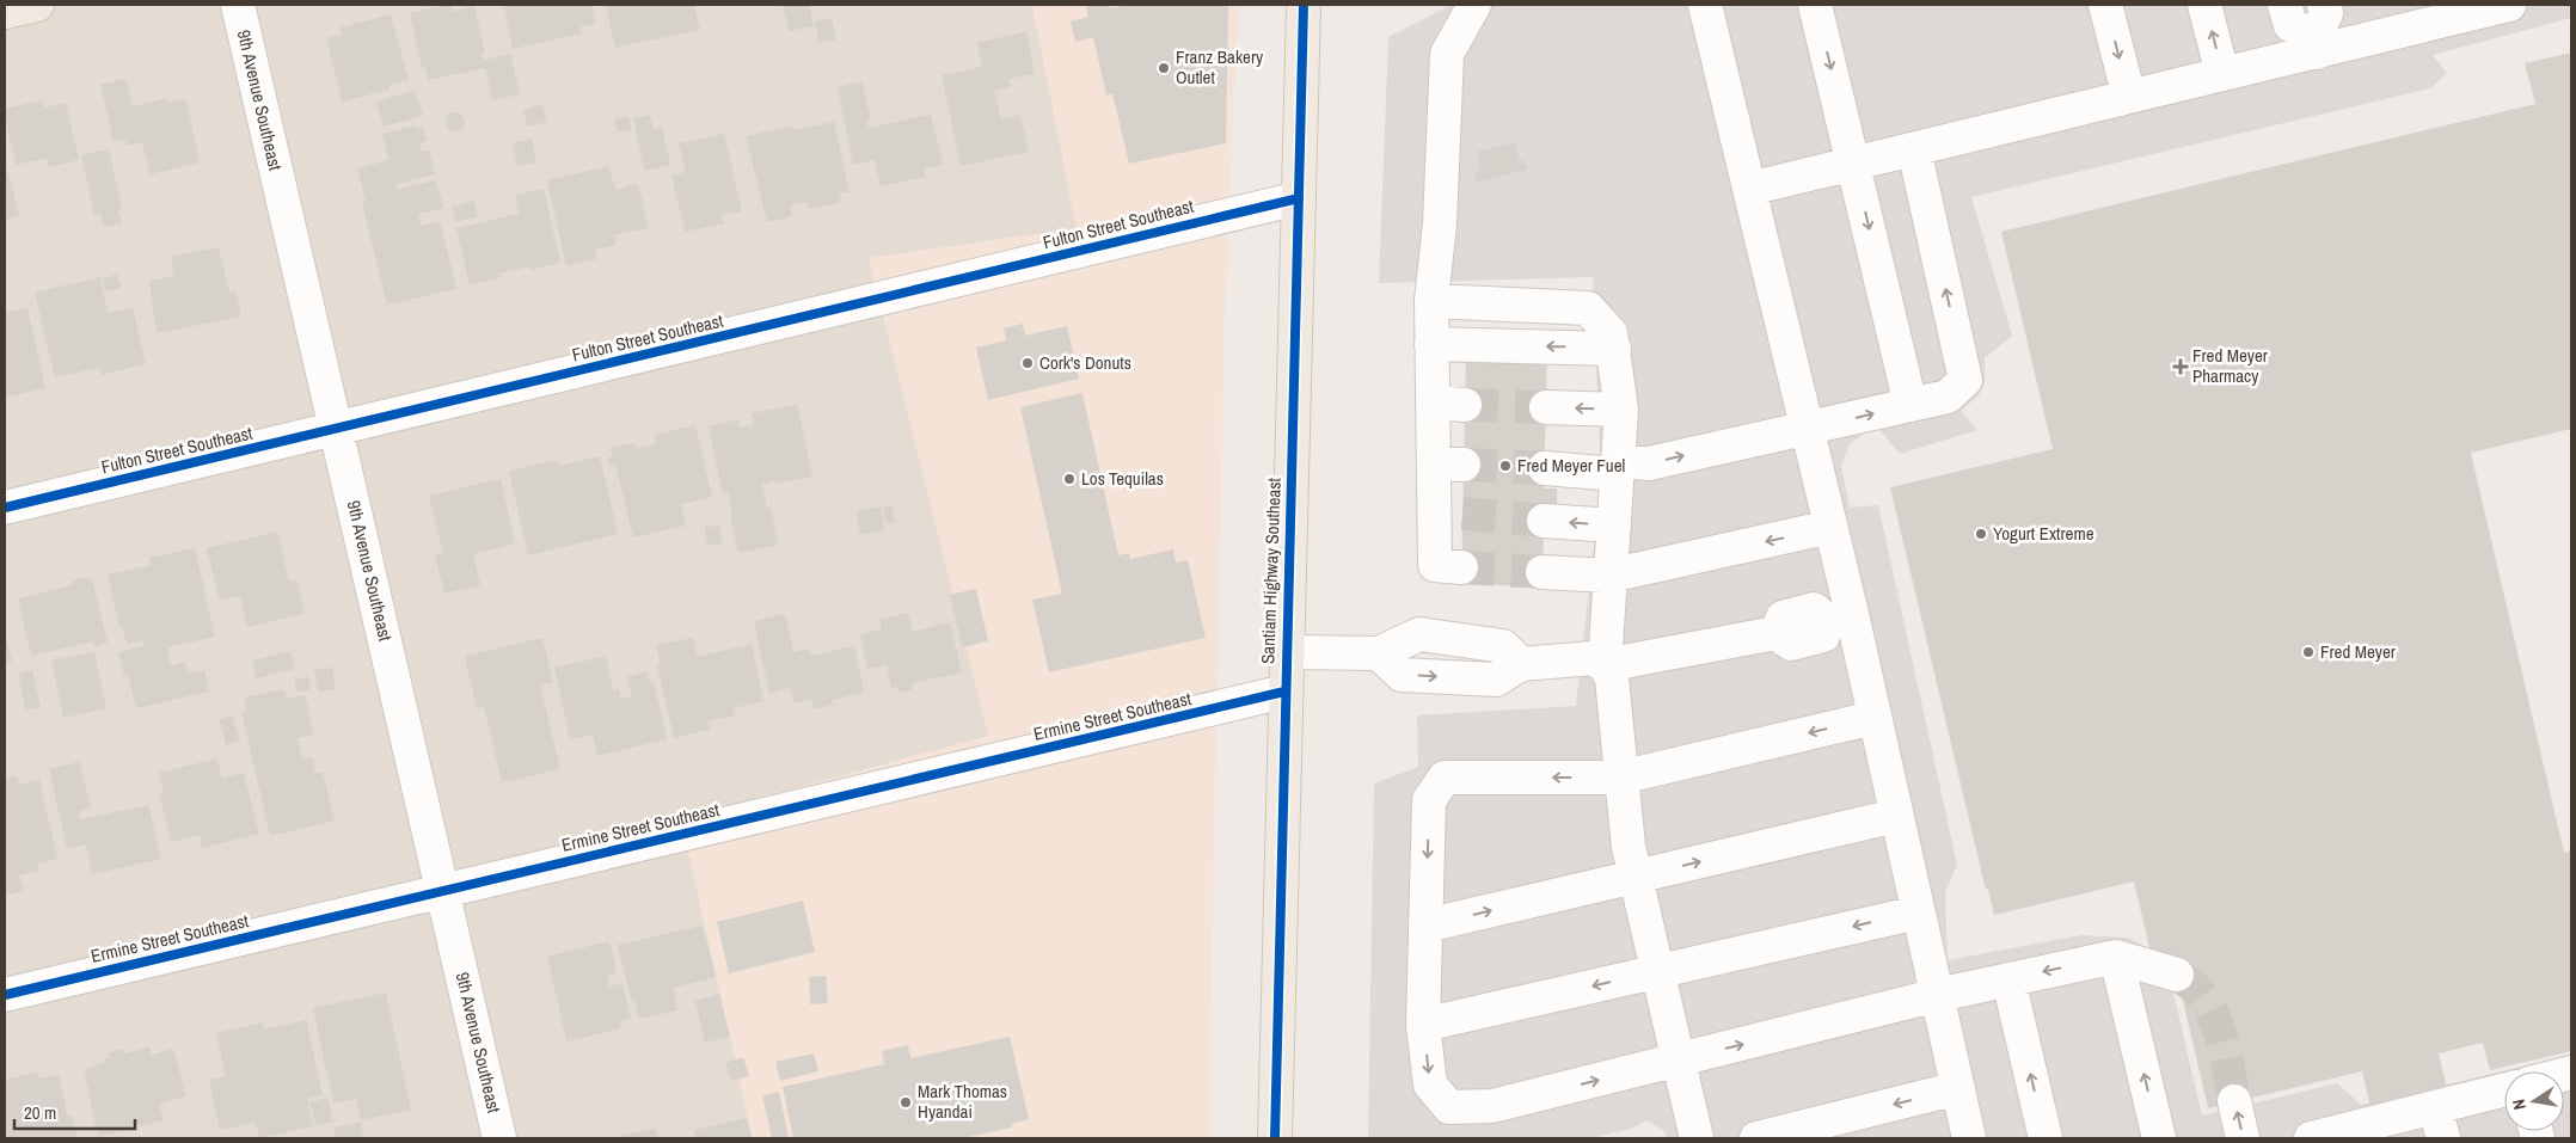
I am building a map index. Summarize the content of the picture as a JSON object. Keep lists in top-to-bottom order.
{
  "streets": {
    "main road": ["Santiam Highway Southeast"],
    "street": ["9th Avenue Southeast", "Fulton Street Southeast", "Ermine Street Southeast"]
  },
  "crossings": [
    ["9th Avenue Southeast", "Fulton Street Southeast"],
    ["9th Avenue Southeast", "Ermine Street Southeast"],
    ["Fulton Street Southeast", "Santiam Highway Southeast"],
    ["Santiam Highway Southeast", "Ermine Street Southeast"]
  ],
  "places": {
    "other": [
      "Franz Bakery Outlet",
      "Cork's Donuts",
      "Fred Meyer Fuel",
      "Los Tequilas",
      "Yogurt Extreme",
      "Fred Meyer",
      "Mark Thomas Hyandai"
    ],
    "health": ["Fred Meyer Pharmacy"]
  },
  "scale_bar": "20 m",
  "north": "left"
}
